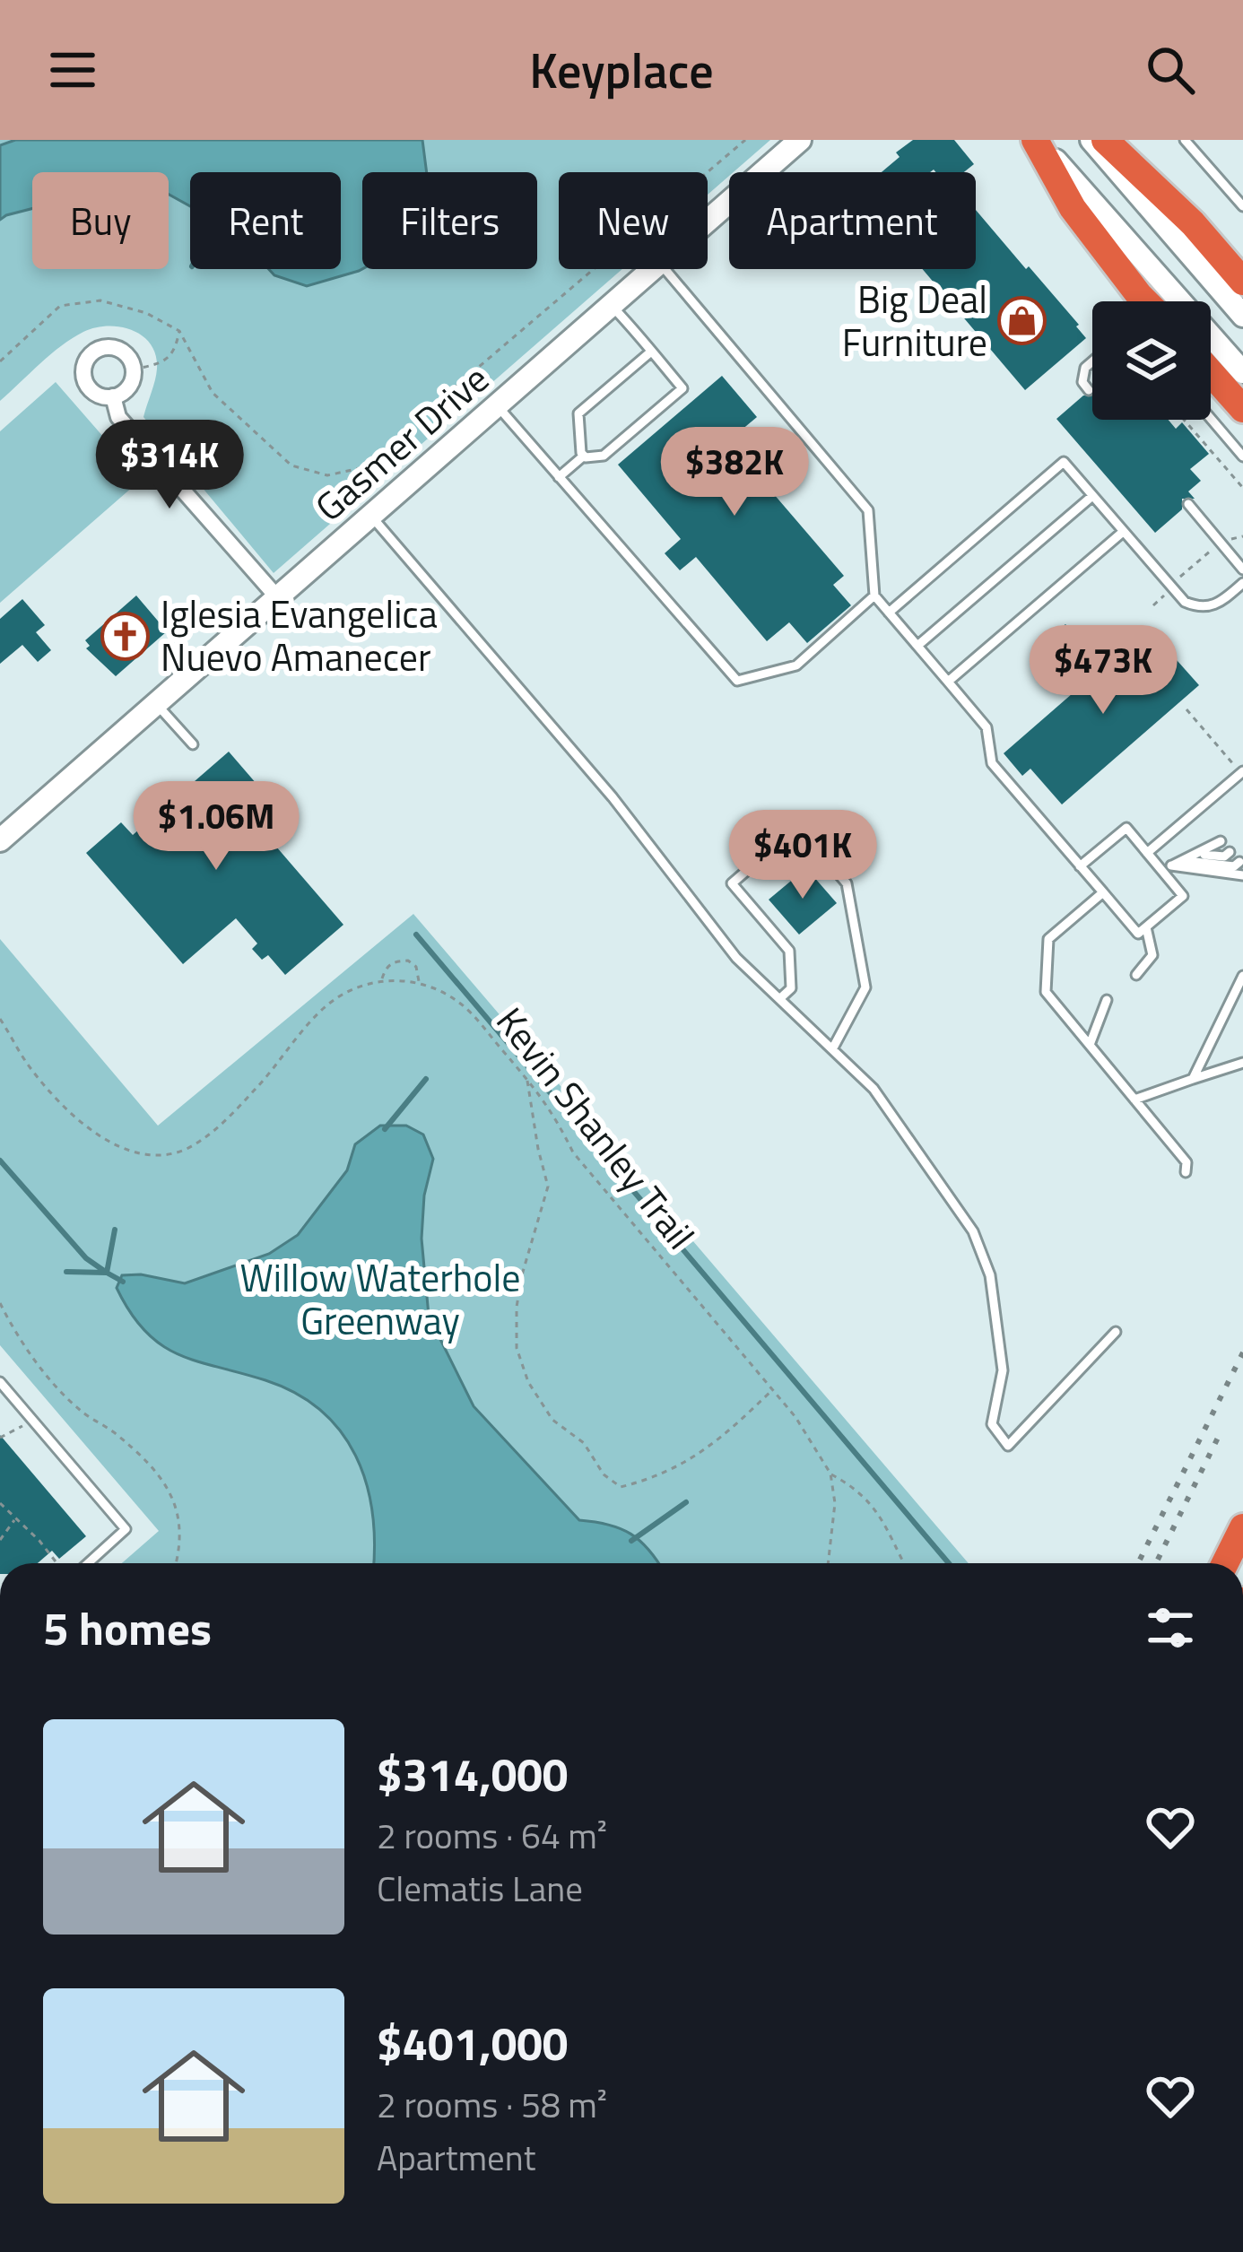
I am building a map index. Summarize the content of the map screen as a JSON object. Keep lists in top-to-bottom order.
{
  "streets": {
    "street": ["Gasmer Drive"],
    "path": ["Kevin Shanley Trail"]
  },
  "parks": ["Willow Waterhole Greenway"],
  "places": {
    "shop": ["Big Deal Furniture"],
    "church": ["Iglesia Evangelica Nuevo Amanecer"]
  },
  "page": {
    "header": "Keyplace",
    "chip": [
      "Buy",
      "Rent",
      "Filters",
      "New",
      "Apartment"
    ],
    "price": [
      "$314K",
      "$382K",
      "$473K",
      "$1.06M",
      "$401K"
    ],
    "heading": "5 homes",
    "list": [
      {
        "name": "$314,000",
        "note": "2 rooms · 64 m² · Clematis Lane"
      },
      {
        "name": "$401,000",
        "note": "2 rooms · 58 m² · Apartment"
      }
    ]
  }
}
